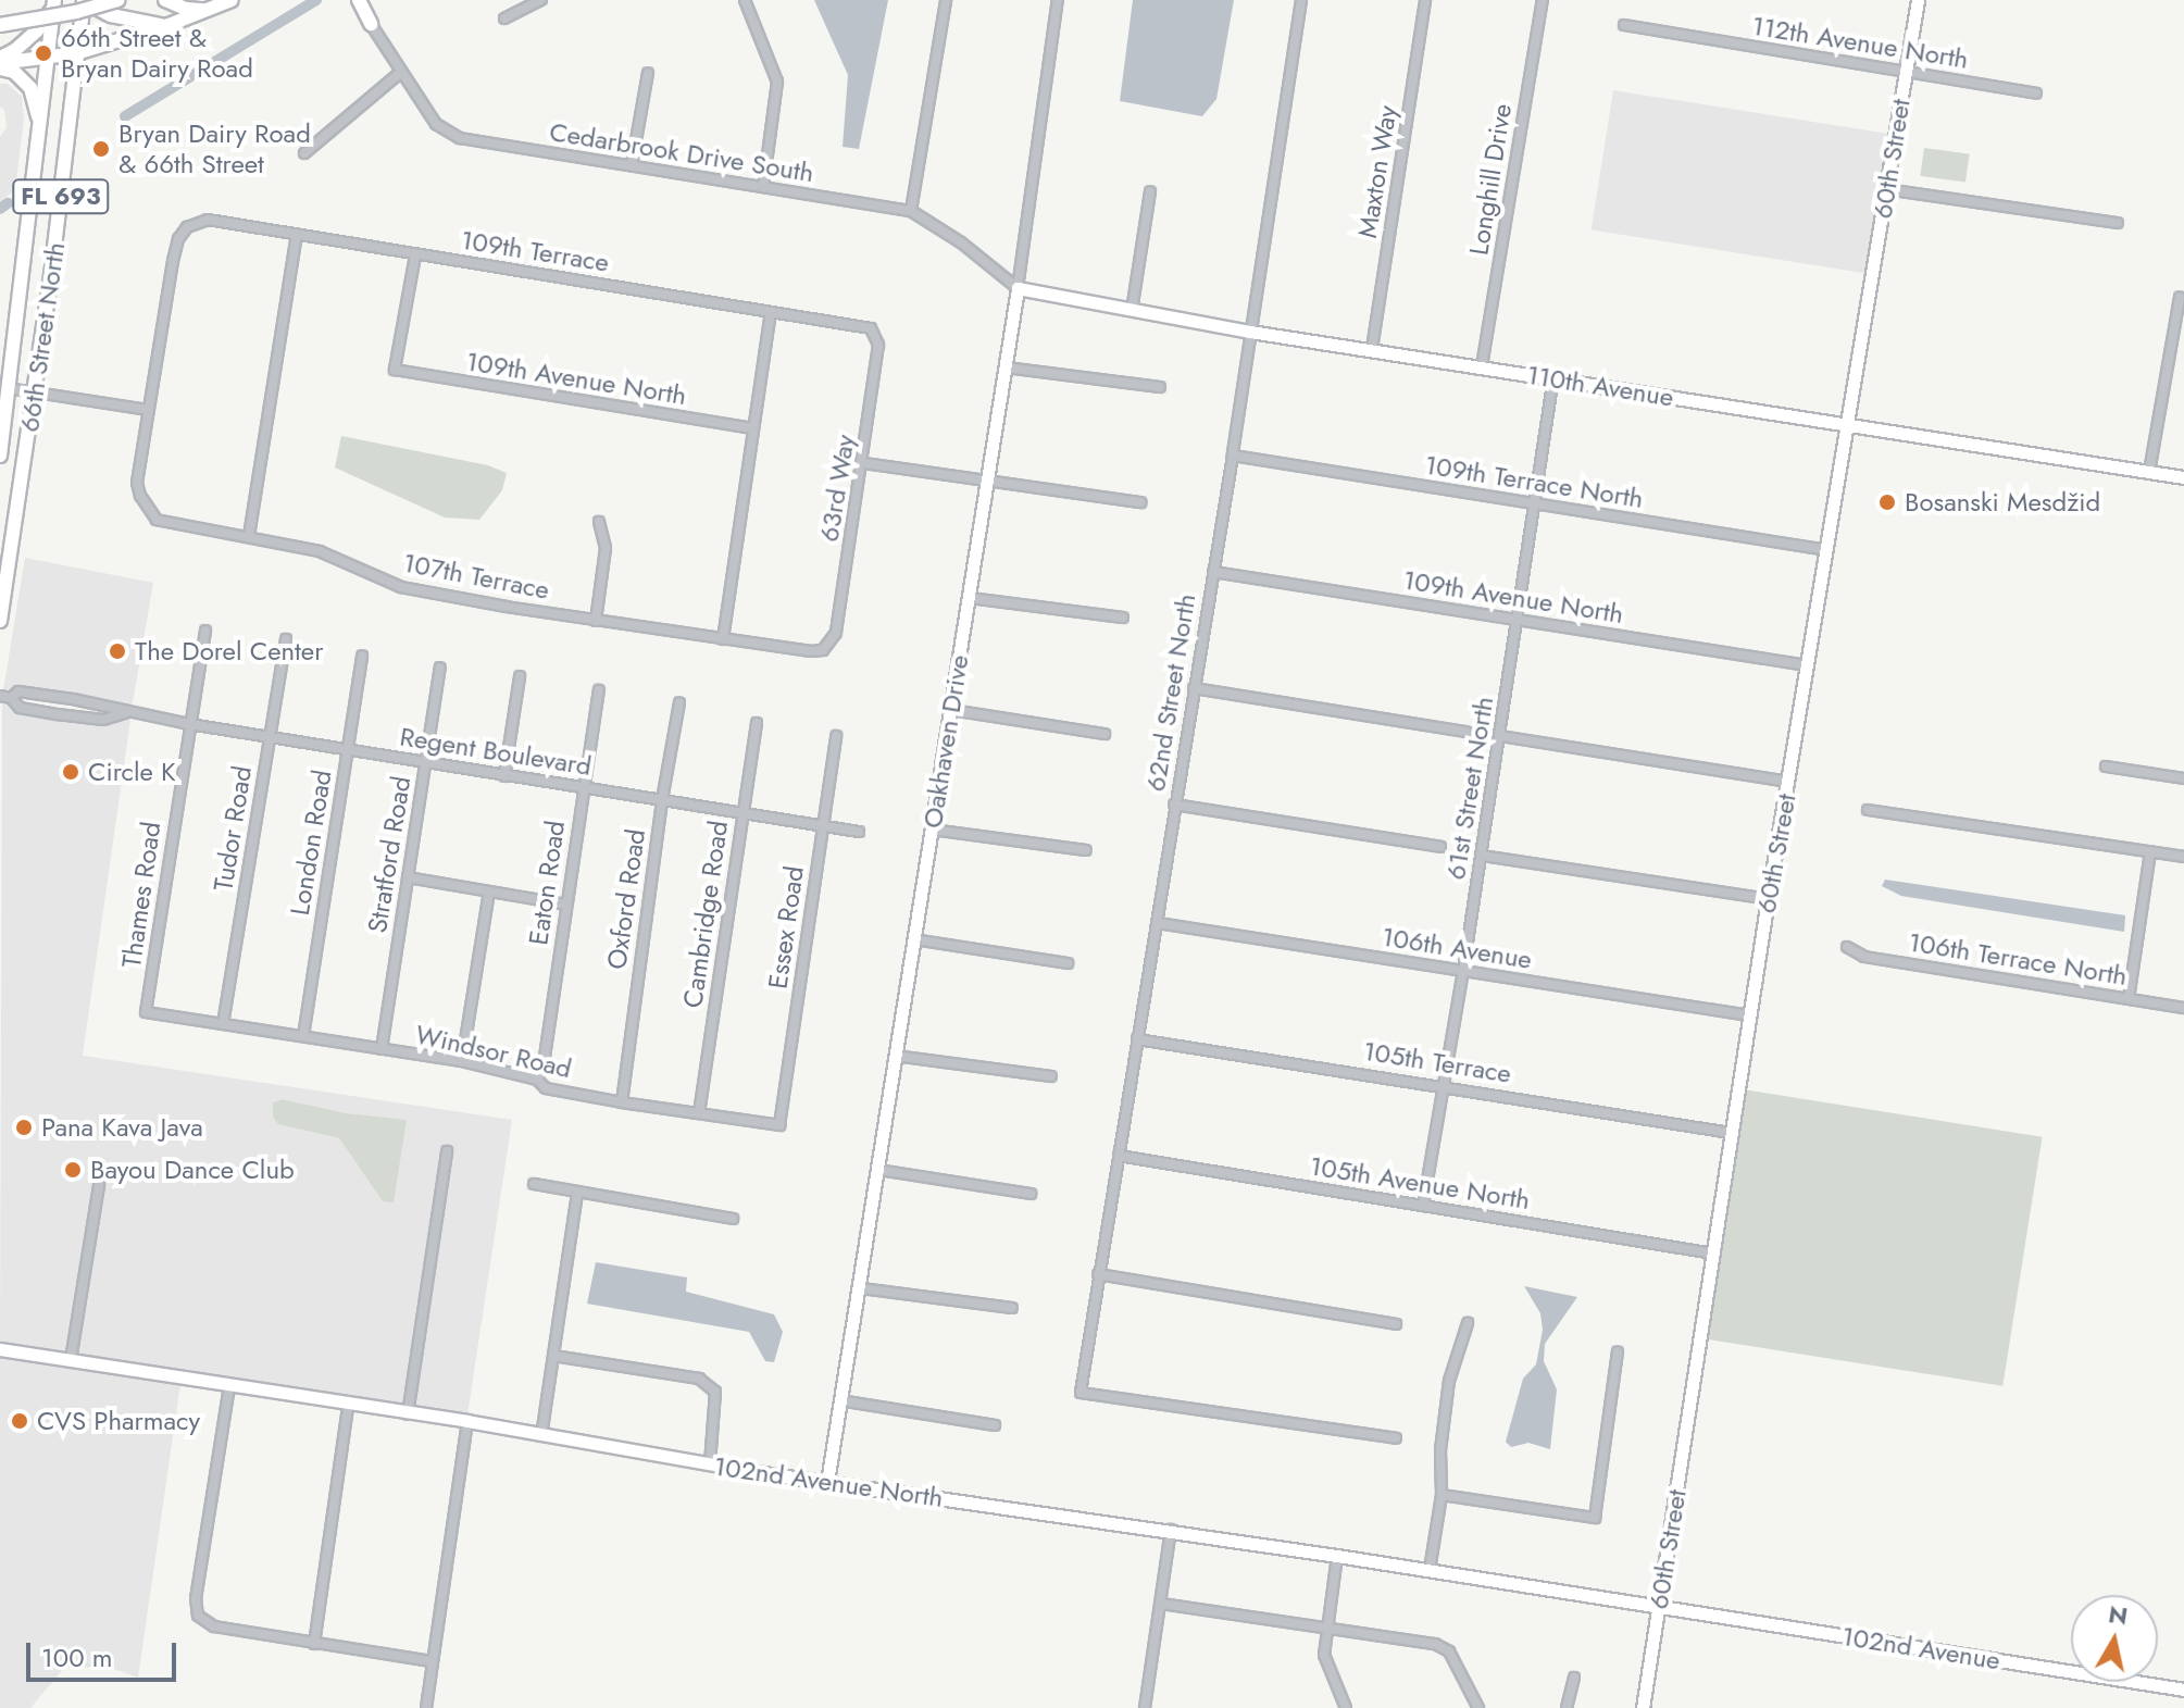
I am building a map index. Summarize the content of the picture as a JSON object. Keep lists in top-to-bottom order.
{
  "streets": {
    "main road": ["FL 693", "66th Street North"],
    "street": [
      "112th Avenue North",
      "Cedarbrook Drive South",
      "60th Street",
      "Maxton Way",
      "Longhill Drive",
      "109th Terrace",
      "109th Avenue North",
      "110th Avenue",
      "109th Terrace North",
      "63rd Way",
      "107th Terrace",
      "62nd Street North",
      "Oakhaven Drive",
      "Regent Boulevard",
      "61st Street North",
      "Tudor Road",
      "London Road",
      "Stratford Road",
      "Eaton Road",
      "Thames Road",
      "Oxford Road",
      "Cambridge Road",
      "Essex Road",
      "106th Avenue",
      "106th Terrace North",
      "Windsor Road",
      "105th Terrace",
      "105th Avenue North",
      "102nd Avenue North",
      "102nd Avenue"
    ]
  },
  "crossings": [
    ["112th Avenue North", "60th Street"],
    ["Cedarbrook Drive South", "110th Avenue"],
    ["Cedarbrook Drive South", "Oakhaven Drive"],
    ["60th Street", "109th Avenue North"],
    ["60th Street", "110th Avenue"],
    ["60th Street", "109th Terrace North"],
    ["60th Street", "106th Avenue"],
    ["60th Street", "105th Terrace"],
    ["60th Street", "105th Avenue North"],
    ["60th Street", "102nd Avenue North"],
    ["60th Street", "102nd Avenue"],
    ["Maxton Way", "110th Avenue"],
    ["Longhill Drive", "110th Avenue"],
    ["109th Terrace", "109th Avenue North"],
    ["109th Terrace", "63rd Way"],
    ["109th Terrace", "107th Terrace"],
    ["109th Avenue North", "62nd Street North"],
    ["109th Avenue North", "61st Street North"],
    ["110th Avenue", "62nd Street North"],
    ["110th Avenue", "Oakhaven Drive"],
    ["110th Avenue", "61st Street North"],
    ["109th Terrace North", "62nd Street North"],
    ["109th Terrace North", "61st Street North"],
    ["63rd Way", "107th Terrace"],
    ["62nd Street North", "106th Avenue"],
    ["62nd Street North", "105th Terrace"],
    ["62nd Street North", "105th Avenue North"],
    ["Oakhaven Drive", "102nd Avenue North"],
    ["Regent Boulevard", "Tudor Road"],
    ["Regent Boulevard", "London Road"],
    ["Regent Boulevard", "Stratford Road"],
    ["Regent Boulevard", "Eaton Road"],
    ["Regent Boulevard", "Thames Road"],
    ["Regent Boulevard", "Oxford Road"],
    ["Regent Boulevard", "Cambridge Road"],
    ["Regent Boulevard", "Essex Road"],
    ["61st Street North", "106th Avenue"],
    ["61st Street North", "105th Terrace"],
    ["61st Street North", "105th Avenue North"],
    ["Tudor Road", "Windsor Road"],
    ["London Road", "Windsor Road"],
    ["Stratford Road", "Windsor Road"],
    ["Eaton Road", "Windsor Road"],
    ["Thames Road", "Windsor Road"],
    ["Oxford Road", "Windsor Road"],
    ["Cambridge Road", "Windsor Road"],
    ["Essex Road", "Windsor Road"],
    ["102nd Avenue North", "102nd Avenue"]
  ],
  "places": [
    "66th Street & Bryan Dairy Road",
    "Bryan Dairy Road & 66th Street",
    "Bosanski Mesdžid",
    "The Dorel Center",
    "Circle K",
    "Pana Kava Java",
    "Bayou Dance Club",
    "CVS Pharmacy"
  ],
  "scale_bar": "100 m",
  "north": "top"
}
